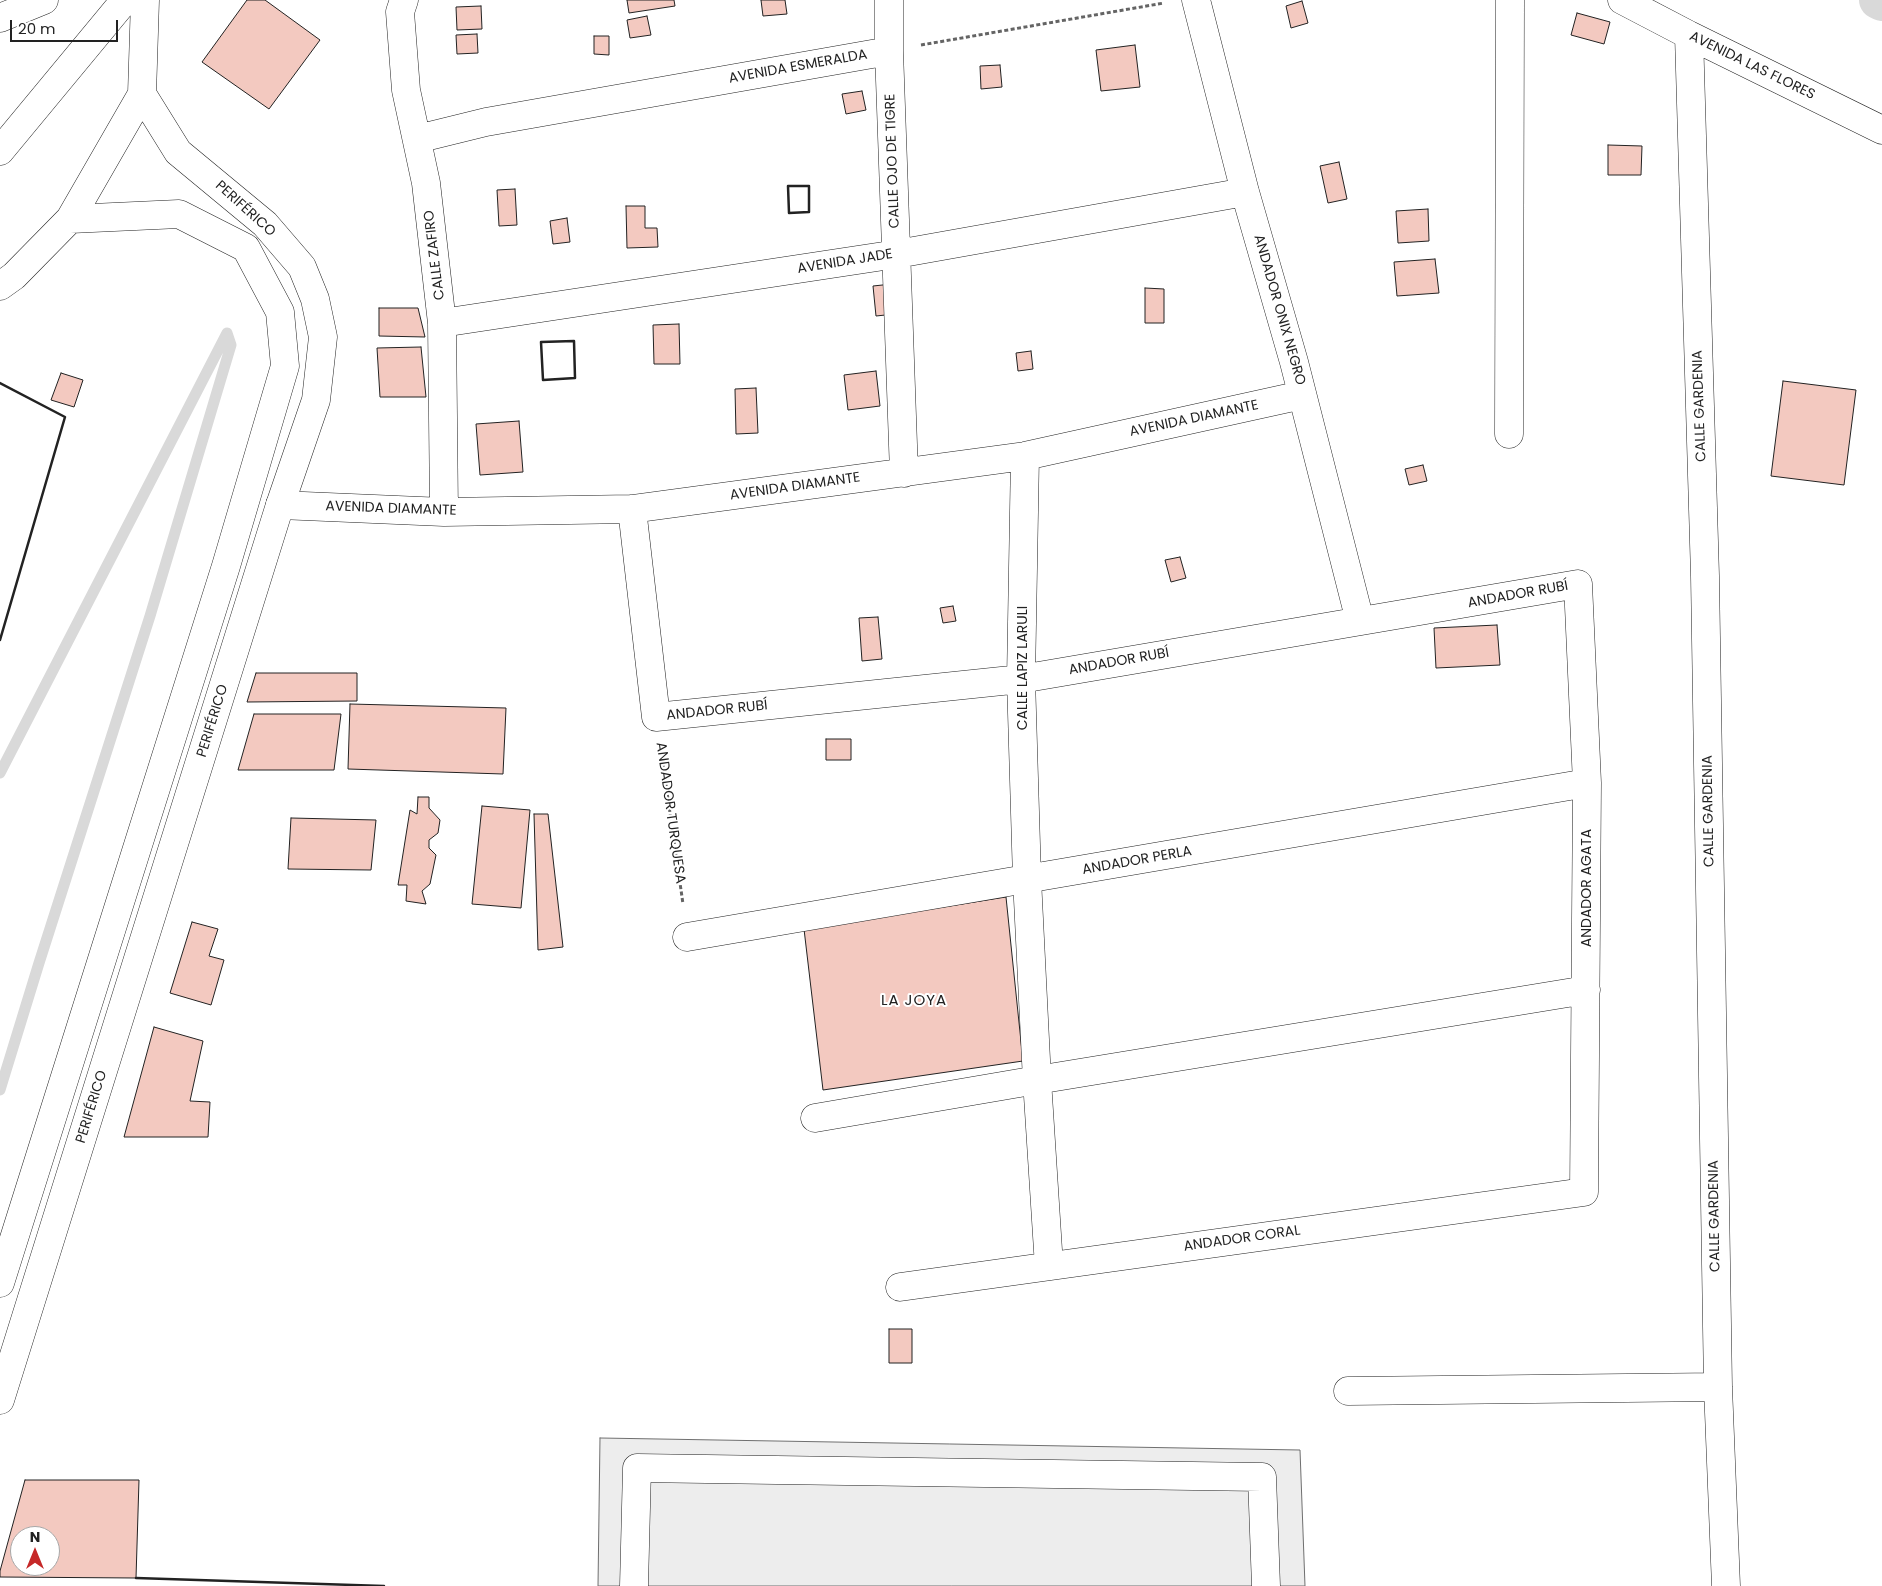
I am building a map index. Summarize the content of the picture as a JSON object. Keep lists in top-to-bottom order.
{
  "streets": {
    "street": [
      "AVENIDA LAS FLORES",
      "AVENIDA ESMERALDA",
      "CALLE OJO DE TIGRE",
      "PERIFÉRICO",
      "CALLE ZAFIRO",
      "AVENIDA JADE",
      "ANDADOR ONIX NEGRO",
      "CALLE GARDENIA",
      "AVENIDA DIAMANTE",
      "ANDADOR RUBÍ",
      "CALLE LAPIZ LARULI",
      "ANDADOR PERLA",
      "ANDADOR AGATA",
      "ANDADOR CORAL"
    ],
    "path": ["ANDADOR TURQUESA"]
  },
  "crossings": [
    ["AVENIDA LAS FLORES", "CALLE GARDENIA"],
    ["AVENIDA ESMERALDA", "CALLE OJO DE TIGRE"],
    ["AVENIDA ESMERALDA", "CALLE ZAFIRO"],
    ["CALLE OJO DE TIGRE", "AVENIDA JADE"],
    ["CALLE OJO DE TIGRE", "AVENIDA DIAMANTE"],
    ["PERIFÉRICO", "AVENIDA DIAMANTE"],
    ["CALLE ZAFIRO", "AVENIDA JADE"],
    ["CALLE ZAFIRO", "AVENIDA DIAMANTE"],
    ["AVENIDA JADE", "ANDADOR ONIX NEGRO"],
    ["ANDADOR ONIX NEGRO", "AVENIDA DIAMANTE"],
    ["ANDADOR ONIX NEGRO", "ANDADOR RUBÍ"],
    ["AVENIDA DIAMANTE", "CALLE LAPIZ LARULI"],
    ["ANDADOR RUBÍ", "CALLE LAPIZ LARULI"],
    ["ANDADOR RUBÍ", "ANDADOR TURQUESA"],
    ["ANDADOR RUBÍ", "ANDADOR AGATA"],
    ["CALLE LAPIZ LARULI", "ANDADOR PERLA"],
    ["CALLE LAPIZ LARULI", "ANDADOR CORAL"],
    ["ANDADOR TURQUESA", "ANDADOR PERLA"],
    ["ANDADOR PERLA", "ANDADOR AGATA"],
    ["ANDADOR AGATA", "ANDADOR CORAL"]
  ],
  "districts": ["LA JOYA"],
  "scale_bar": "20 m",
  "north": "top"
}
